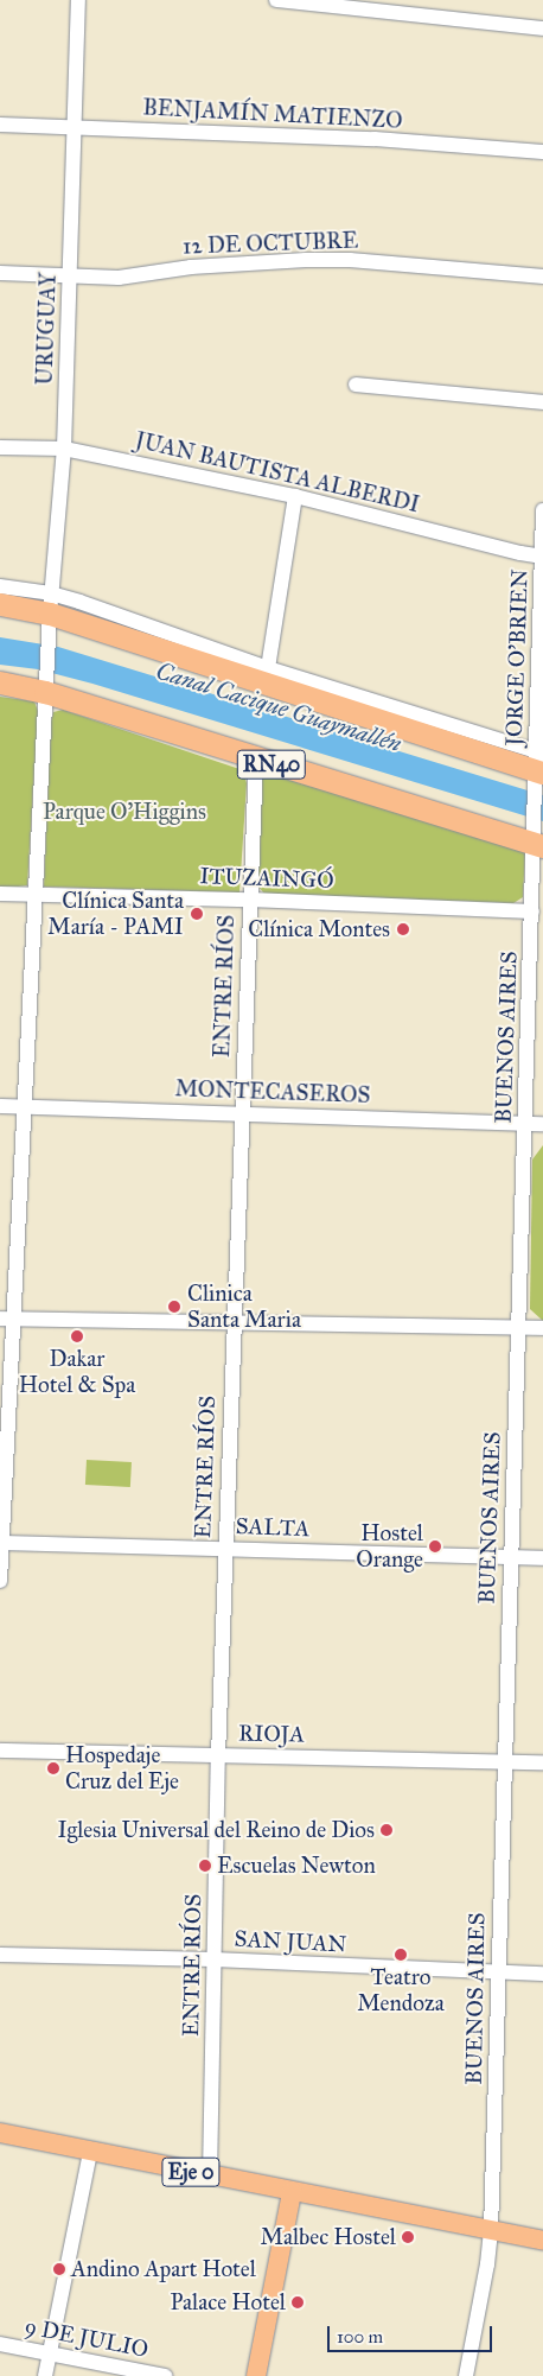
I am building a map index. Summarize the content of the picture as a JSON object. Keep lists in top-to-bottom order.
{
  "streets": {
    "highway": ["RN40"],
    "main road": ["Eje 0"],
    "street": [
      "BENJAMÍN MATIENZO",
      "12 DE OCTUBRE",
      "URUGUAY",
      "JUAN BAUTISTA ALBERDI",
      "JORGE O'BRIEN",
      "ITUZAINGÓ",
      "ENTRE RÍOS",
      "BUENOS AIRES",
      "MONTECASEROS",
      "SALTA",
      "RIOJA",
      "SAN JUAN",
      "9 DE JULIO"
    ]
  },
  "crossings": [
    ["BENJAMÍN MATIENZO", "URUGUAY"],
    ["12 DE OCTUBRE", "URUGUAY"],
    ["URUGUAY", "JUAN BAUTISTA ALBERDI"],
    ["URUGUAY", "RN40"],
    ["URUGUAY", "ITUZAINGÓ"],
    ["URUGUAY", "MONTECASEROS"],
    ["URUGUAY", "SALTA"],
    ["JUAN BAUTISTA ALBERDI", "JORGE O'BRIEN"],
    ["JORGE O'BRIEN", "BUENOS AIRES"],
    ["RN40", "ENTRE RÍOS"],
    ["RN40", "BUENOS AIRES"],
    ["ITUZAINGÓ", "ENTRE RÍOS"],
    ["ITUZAINGÓ", "BUENOS AIRES"],
    ["ENTRE RÍOS", "MONTECASEROS"],
    ["ENTRE RÍOS", "SALTA"],
    ["ENTRE RÍOS", "RIOJA"],
    ["ENTRE RÍOS", "SAN JUAN"],
    ["ENTRE RÍOS", "Eje 0"],
    ["BUENOS AIRES", "MONTECASEROS"],
    ["BUENOS AIRES", "SALTA"],
    ["BUENOS AIRES", "RIOJA"],
    ["BUENOS AIRES", "SAN JUAN"],
    ["BUENOS AIRES", "Eje 0"]
  ],
  "water": ["Canal Cacique Guaymallén"],
  "parks": ["Parque O'Higgins"],
  "places": [
    "Clínica Santa María - PAMI",
    "Clínica Montes",
    "Clinica Santa Maria",
    "Dakar Hotel & Spa",
    "Hostel Orange",
    "Hospedaje Cruz del Eje",
    "Iglesia Universal del Reino de Dios",
    "Escuelas Newton",
    "Teatro Mendoza",
    "Malbec Hostel",
    "Andino Apart Hotel",
    "Palace Hotel"
  ],
  "scale_bar": "100 m"
}
